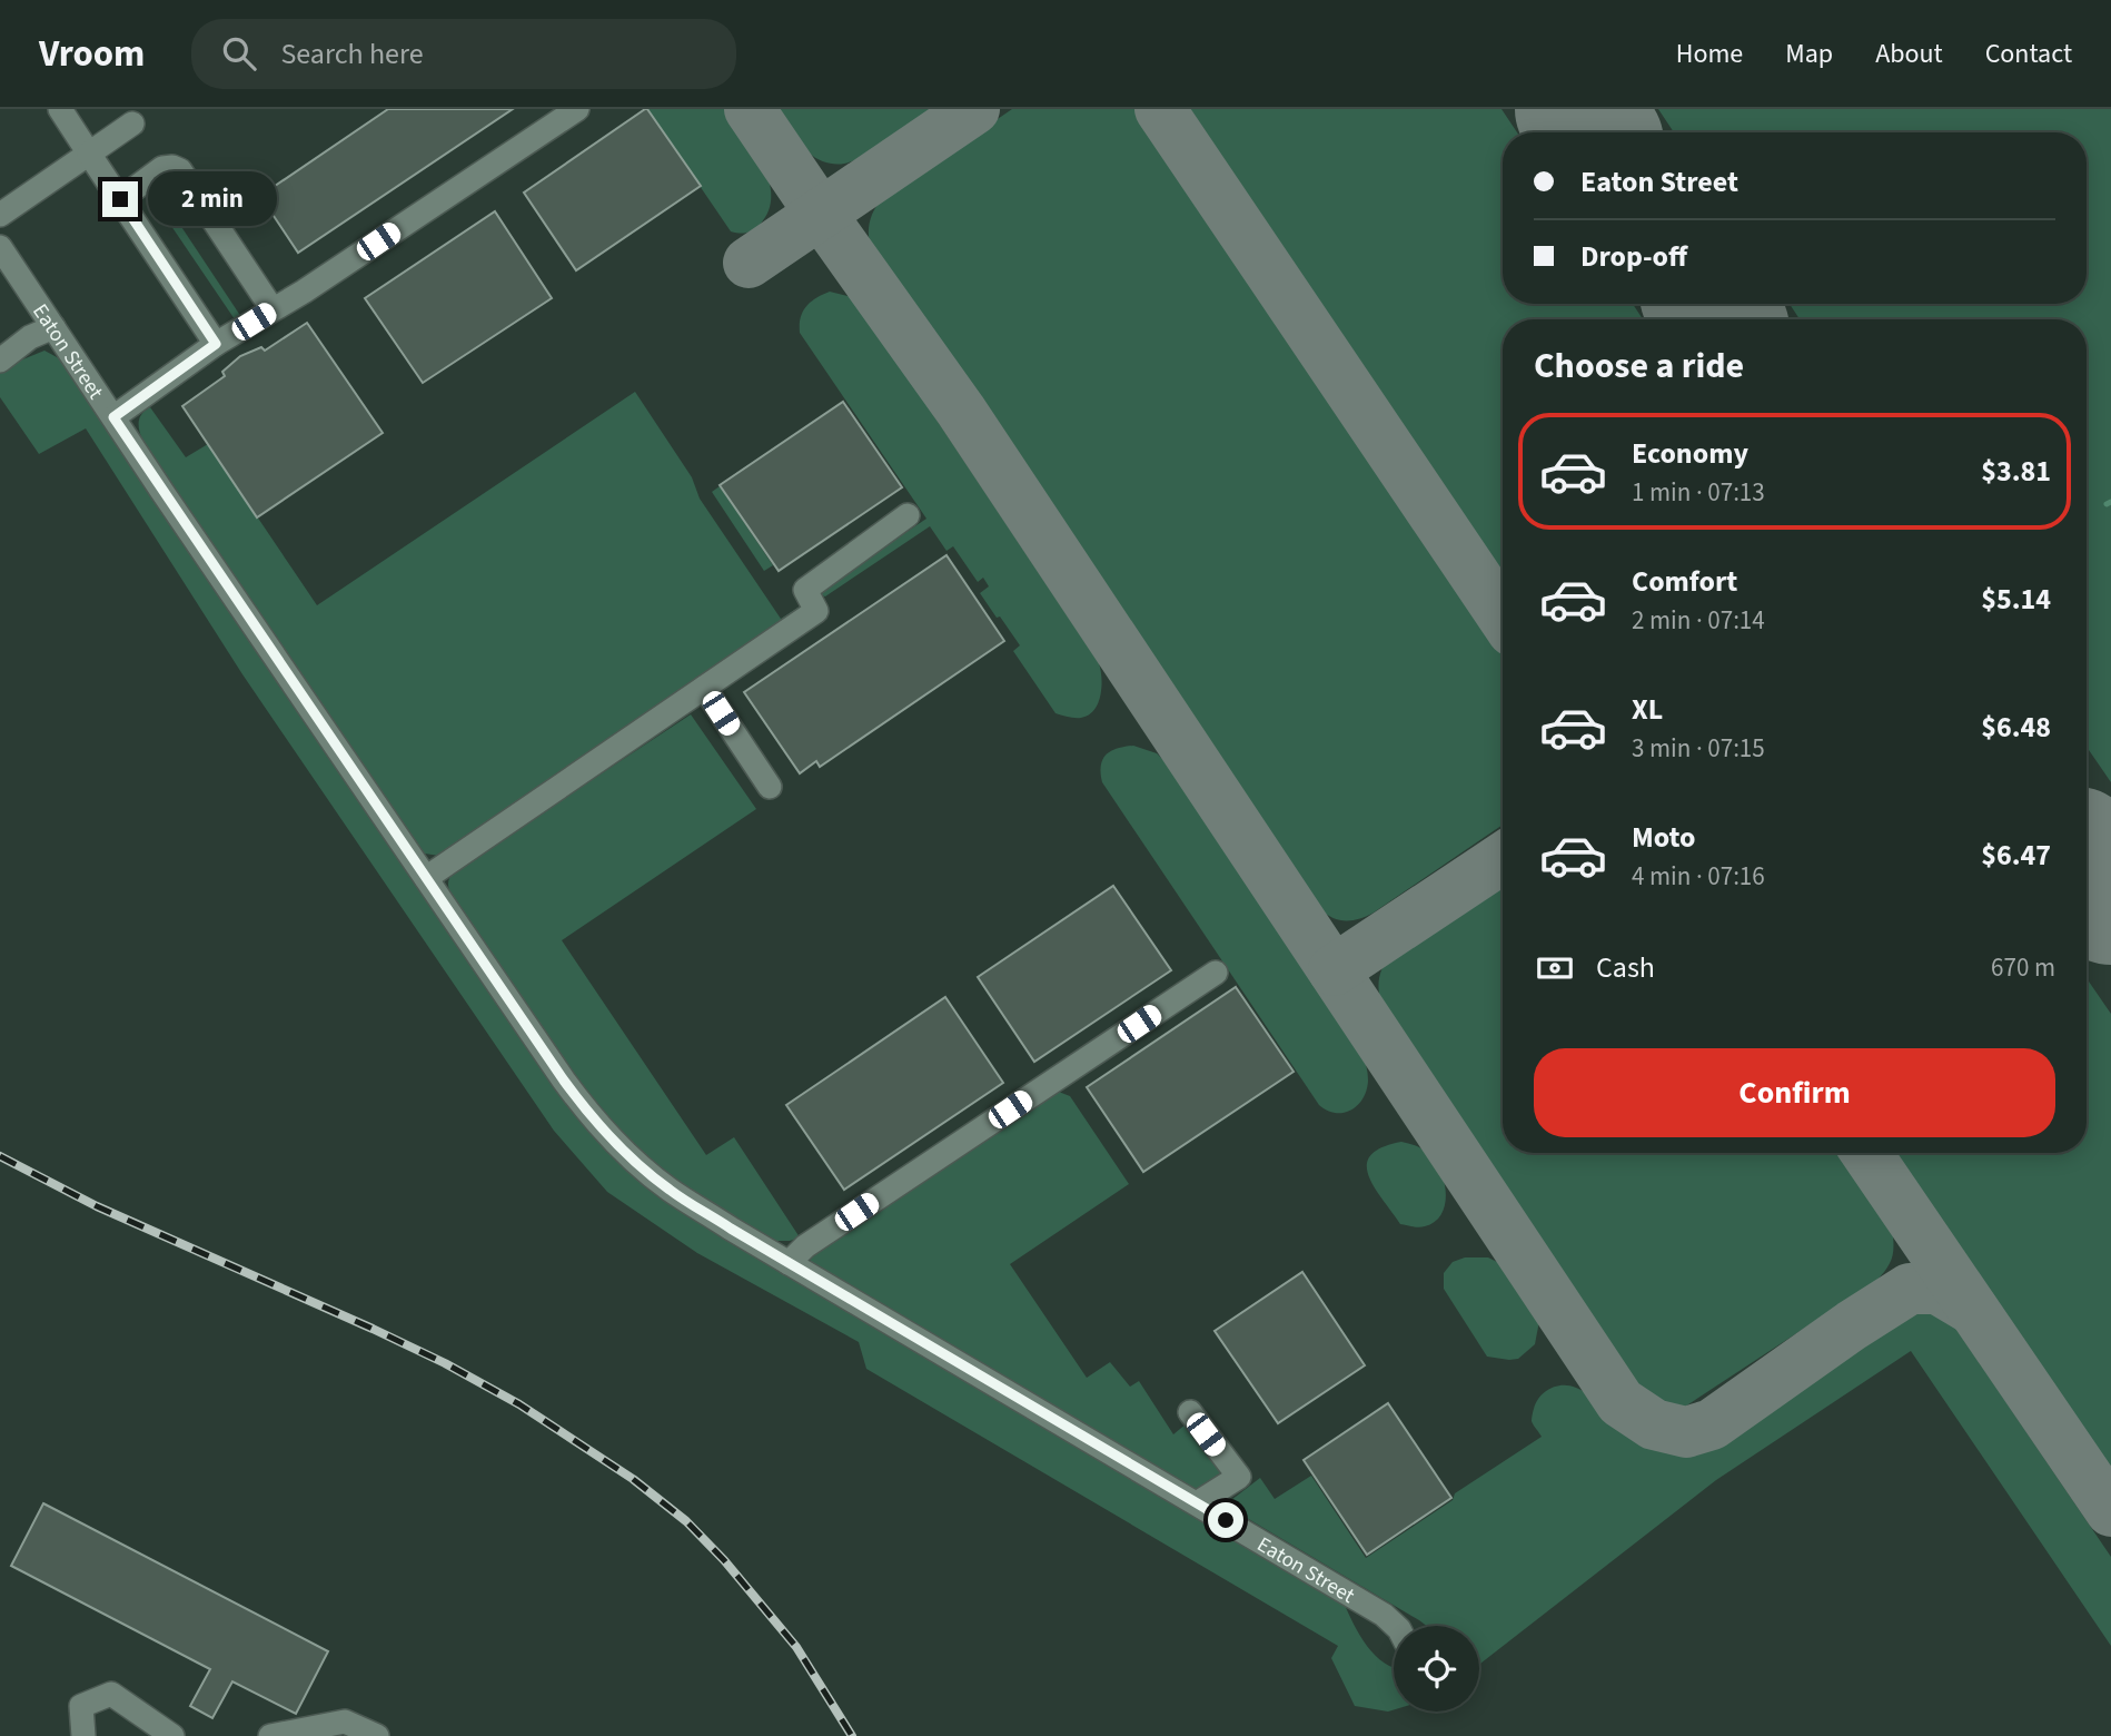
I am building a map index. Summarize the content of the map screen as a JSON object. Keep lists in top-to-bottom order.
{
  "streets": {
    "street": ["Eaton Street"]
  },
  "page": {
    "header": "Vroom",
    "search": "Search here",
    "nav": [
      "Home",
      "Map",
      "About",
      "Contact"
    ],
    "banner": ["Eaton Street", "Drop-off"],
    "bubble": "2 min",
    "heading": "Choose a ride",
    "list": [
      {
        "name": "Economy",
        "note": "1 min · 07:13",
        "value": "$3.81"
      },
      {
        "name": "Comfort",
        "note": "2 min · 07:14",
        "value": "$5.14"
      },
      {
        "name": "XL",
        "note": "3 min · 07:15",
        "value": "$6.48"
      },
      {
        "name": "Moto",
        "note": "4 min · 07:16",
        "value": "$6.47"
      }
    ],
    "pay": ["Cash", "670 m"],
    "buttons": "Confirm"
  }
}
